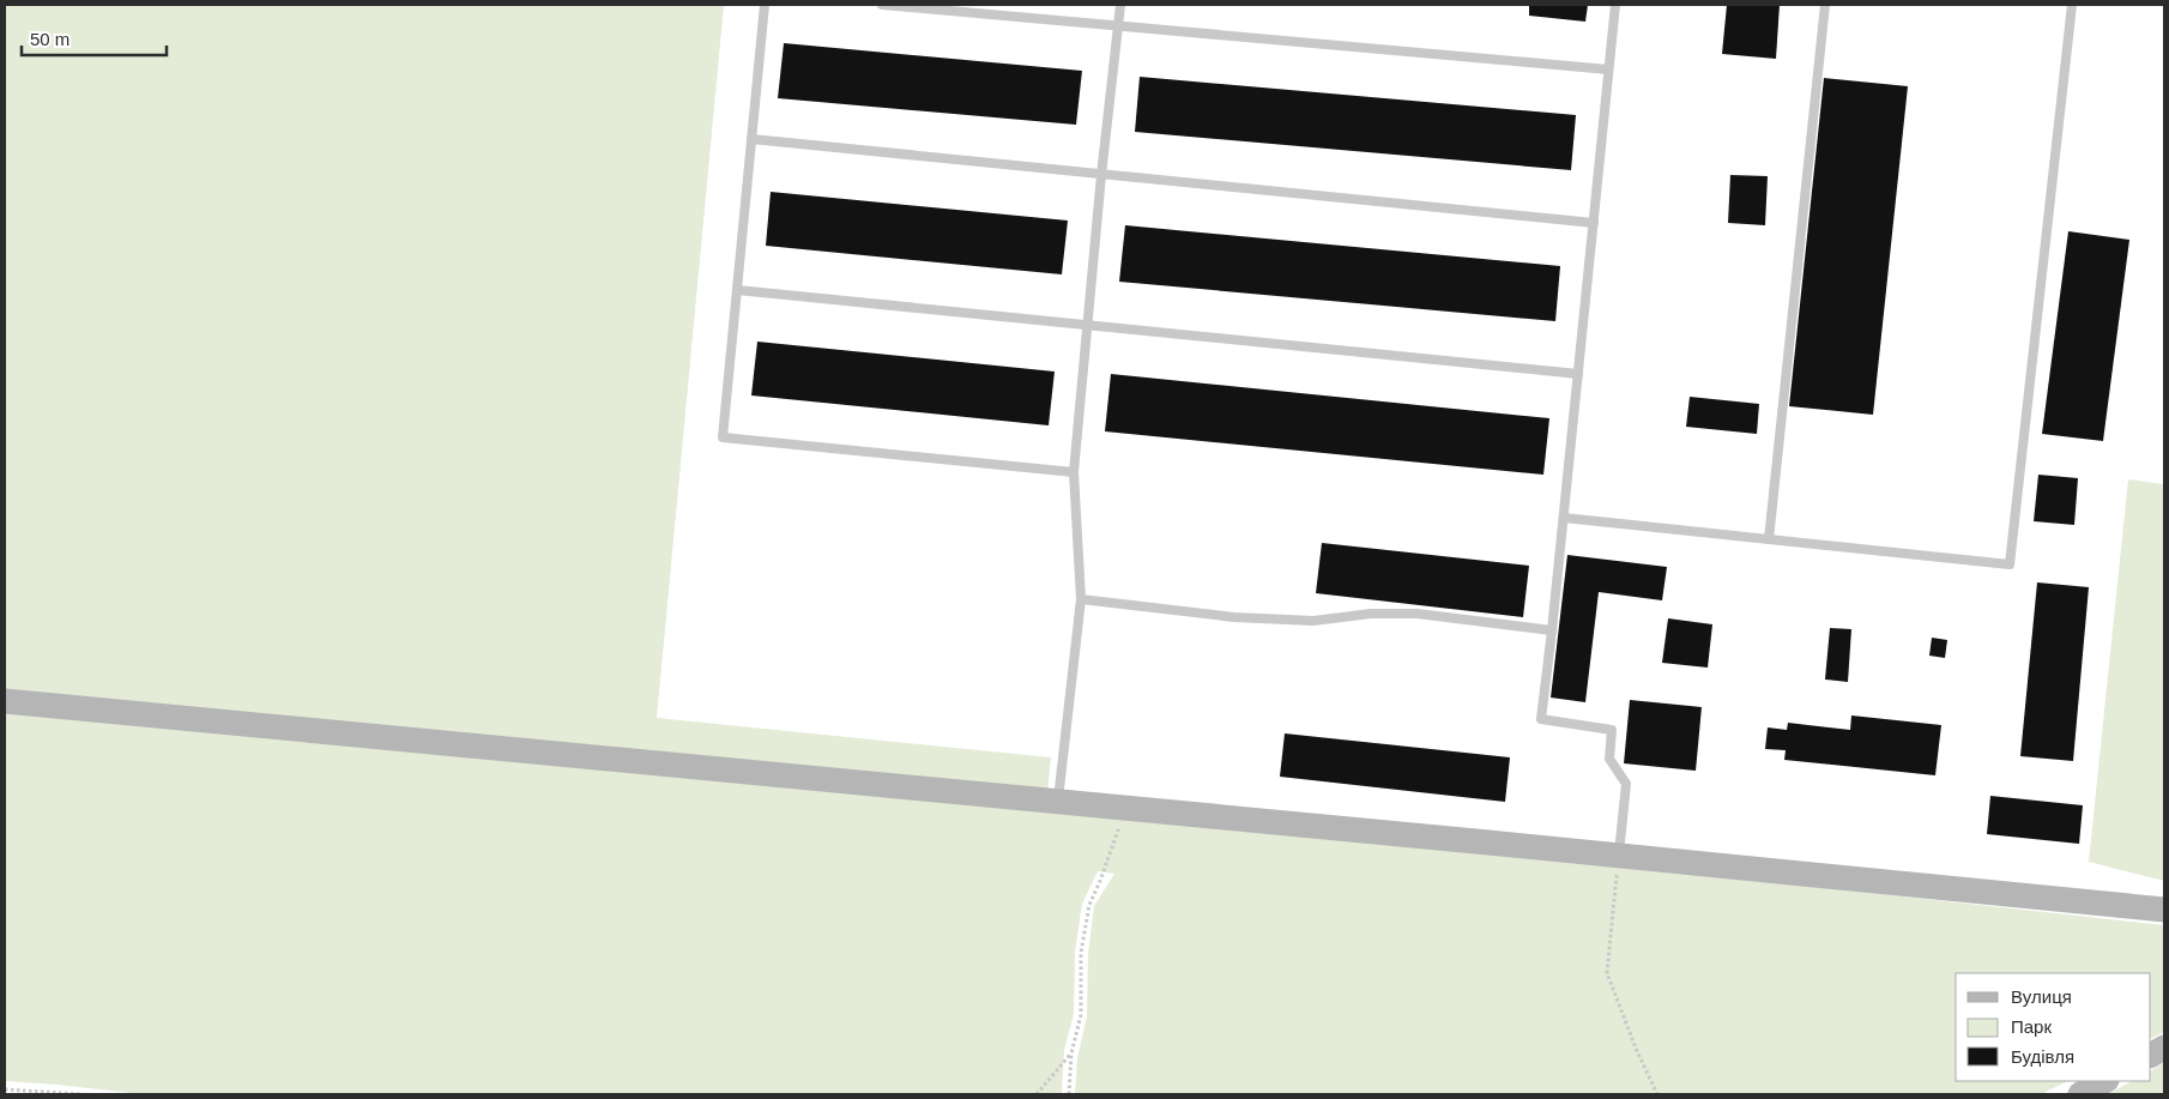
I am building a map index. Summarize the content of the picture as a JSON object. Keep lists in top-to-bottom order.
{
  "legend": ["Вулиця", "Парк", "Будівля"],
  "scale_bar": "50 m"
}
